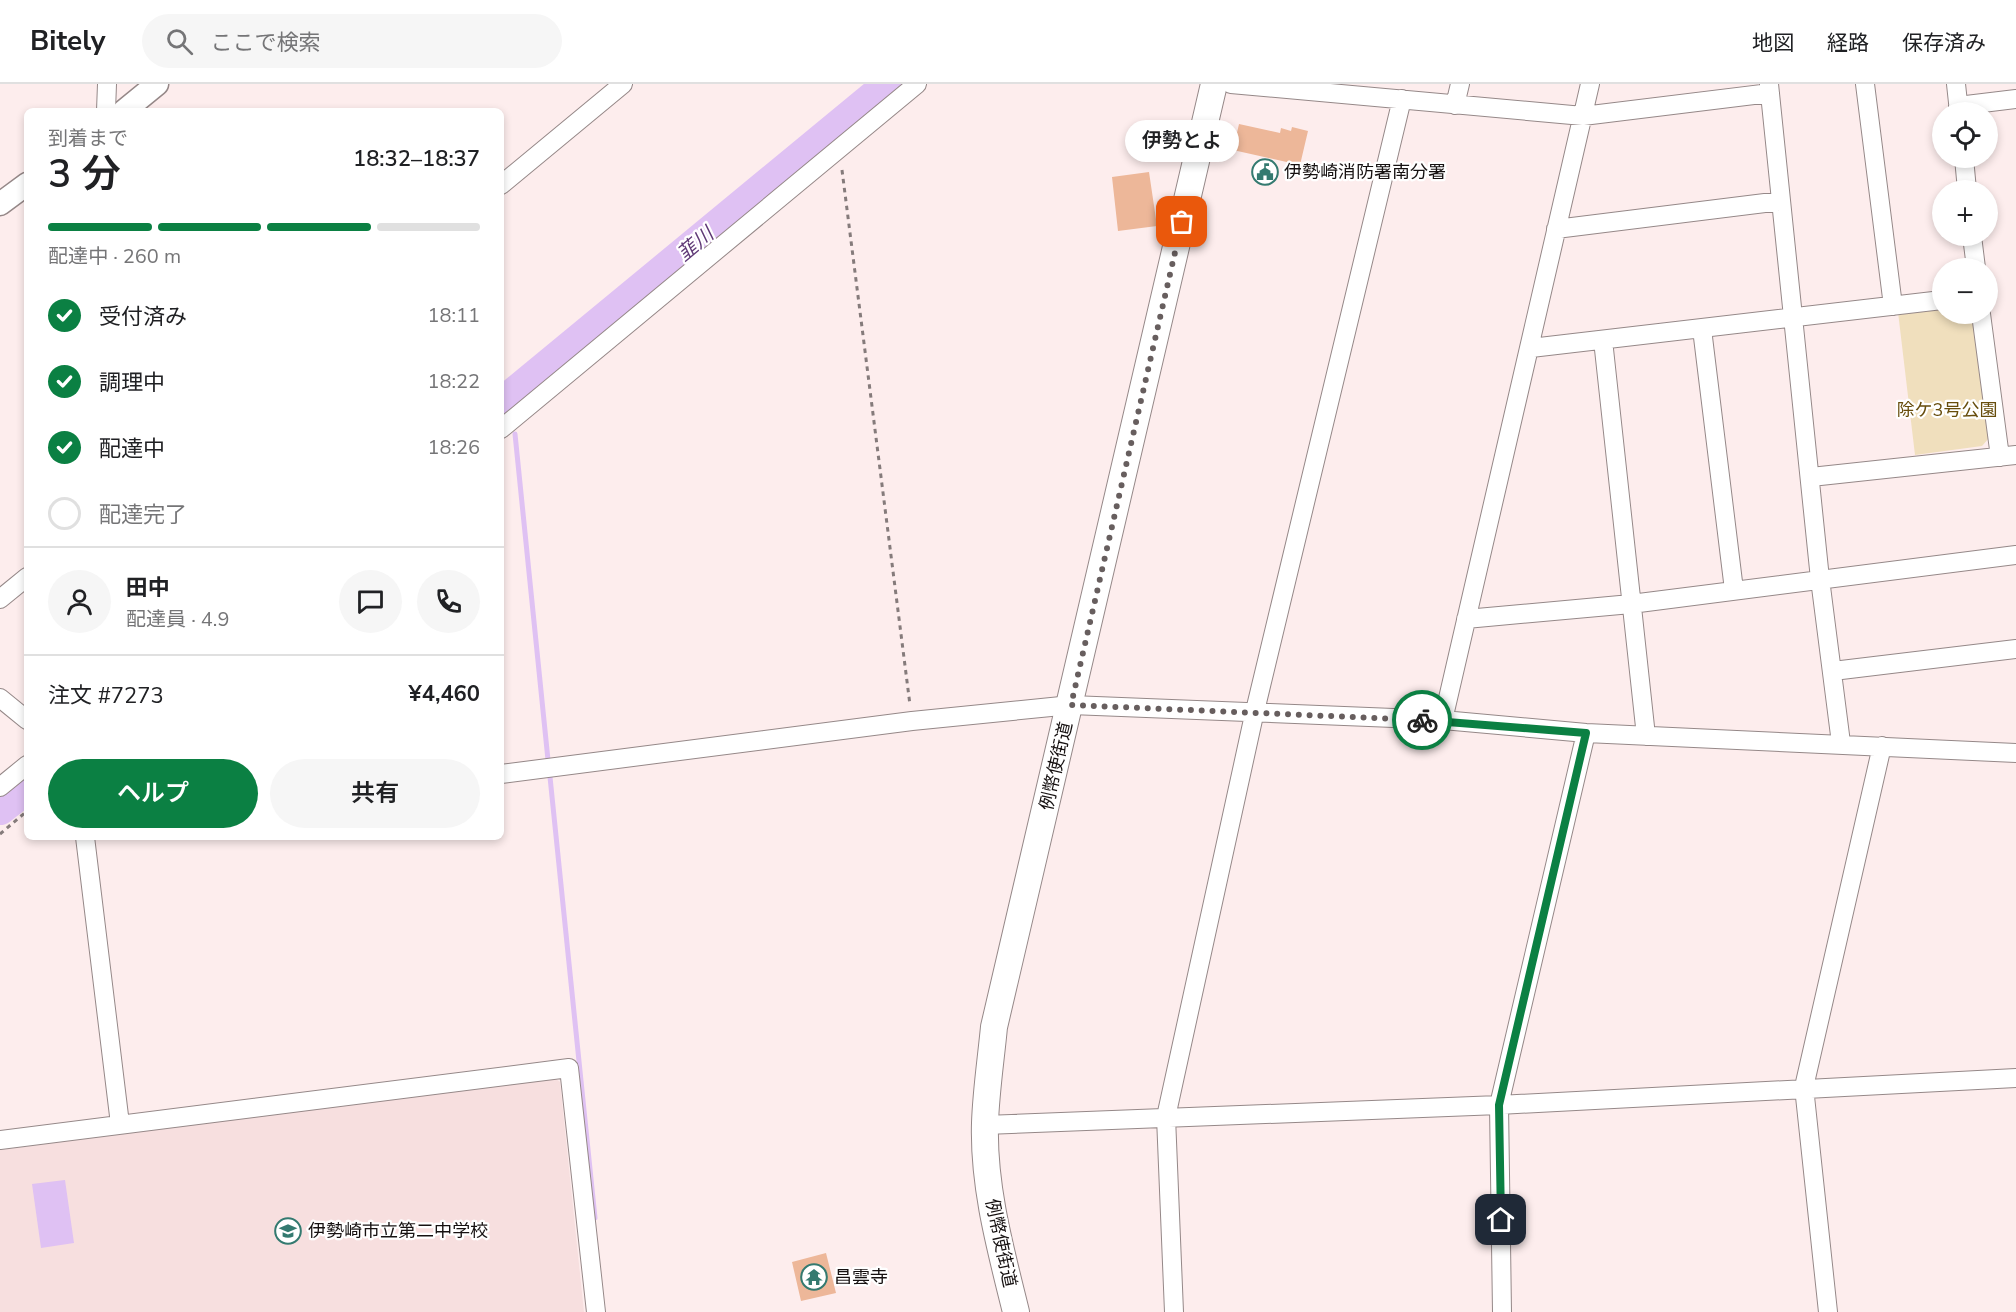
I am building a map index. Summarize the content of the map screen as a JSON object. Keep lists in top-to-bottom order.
{
  "streets": {
    "main road": ["例幣使街道"]
  },
  "water": ["韮川"],
  "parks": ["除ケ3号公園"],
  "places": {
    "public building": ["伊勢崎消防署南分署"],
    "other": ["伊勢とよ"],
    "school or university": ["伊勢崎市立第二中学校"],
    "temple": ["昌雲寺"]
  },
  "page": {
    "header": "Bitely",
    "search": "ここで検索",
    "nav": ["地図", "経路", "保存済み"],
    "map_buttons": ["+", "−"],
    "heading": ["3 分", "到着まで", "18:32–18:37"],
    "panel": [
      "田中",
      "配達員 · 4.9",
      "注文 #7273",
      "¥4,460"
    ],
    "bubble": "伊勢とよ",
    "bar": "配達中 · 260 m",
    "list": [
      ["受付済み", "18:11"],
      ["調理中", "18:22"],
      ["配達中", "18:26"],
      "配達完了"
    ],
    "buttons": ["ヘルプ", "共有"]
  }
}
